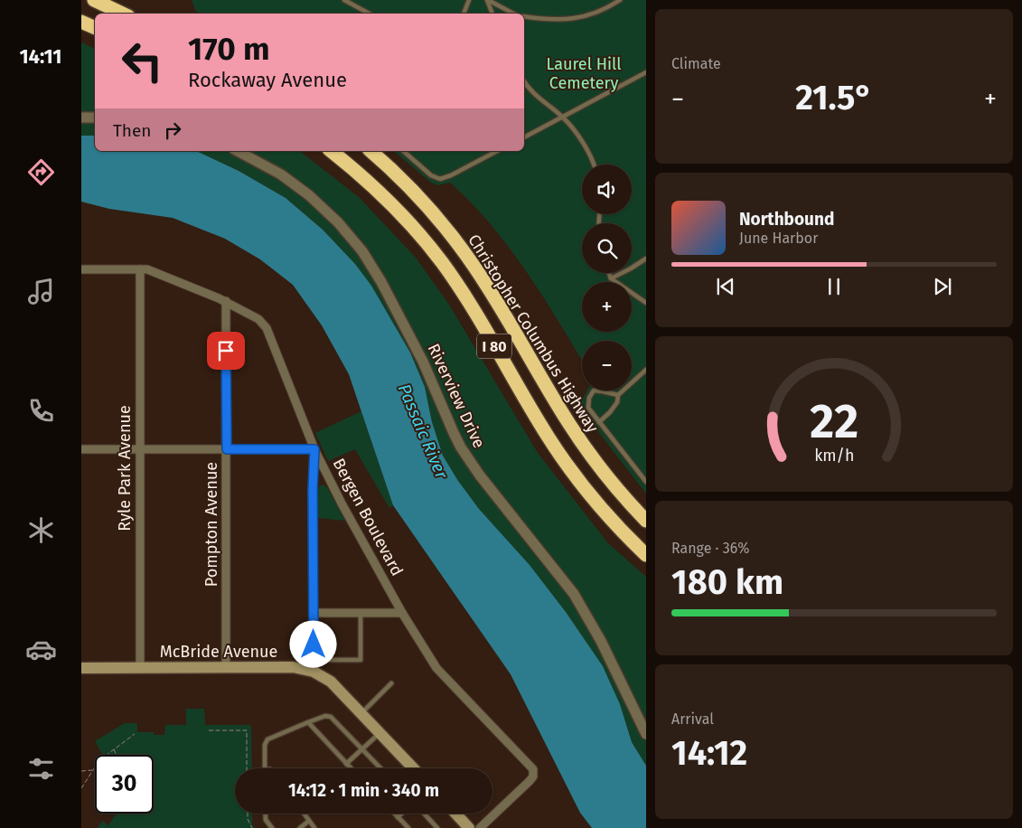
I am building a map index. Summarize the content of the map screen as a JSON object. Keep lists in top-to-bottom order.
{
  "streets": {
    "highway": ["Christopher Columbus Highway", "I 80"],
    "main road": ["McBride Avenue"],
    "street": [
      "Riverview Drive",
      "Ryle Park Avenue",
      "Bergen Boulevard",
      "Pompton Avenue"
    ]
  },
  "crossings": [
    ["Ryle Park Avenue", "Bergen Boulevard"],
    ["Ryle Park Avenue", "McBride Avenue"],
    ["Bergen Boulevard", "Pompton Avenue"],
    ["Pompton Avenue", "McBride Avenue"]
  ],
  "water": ["Passaic River"],
  "parks": ["Laurel Hill Cemetery"],
  "page": {
    "tabs": "14:11",
    "tile": [
      "Climate",
      ["Range · 36%", "180 km"],
      ["Arrival", "14:12"]
    ],
    "turn": ["170 m", "Rockaway Avenue"],
    "heat": ["−", "21.5°", "+"],
    "then": "Then",
    "map_buttons": ["+", "−"],
    "song": ["Northbound", "June Harbor"],
    "limit": "30",
    "trip": "14:12 · 1 min · 340 m",
    "gauge": ["22", "km/h"]
  }
}
